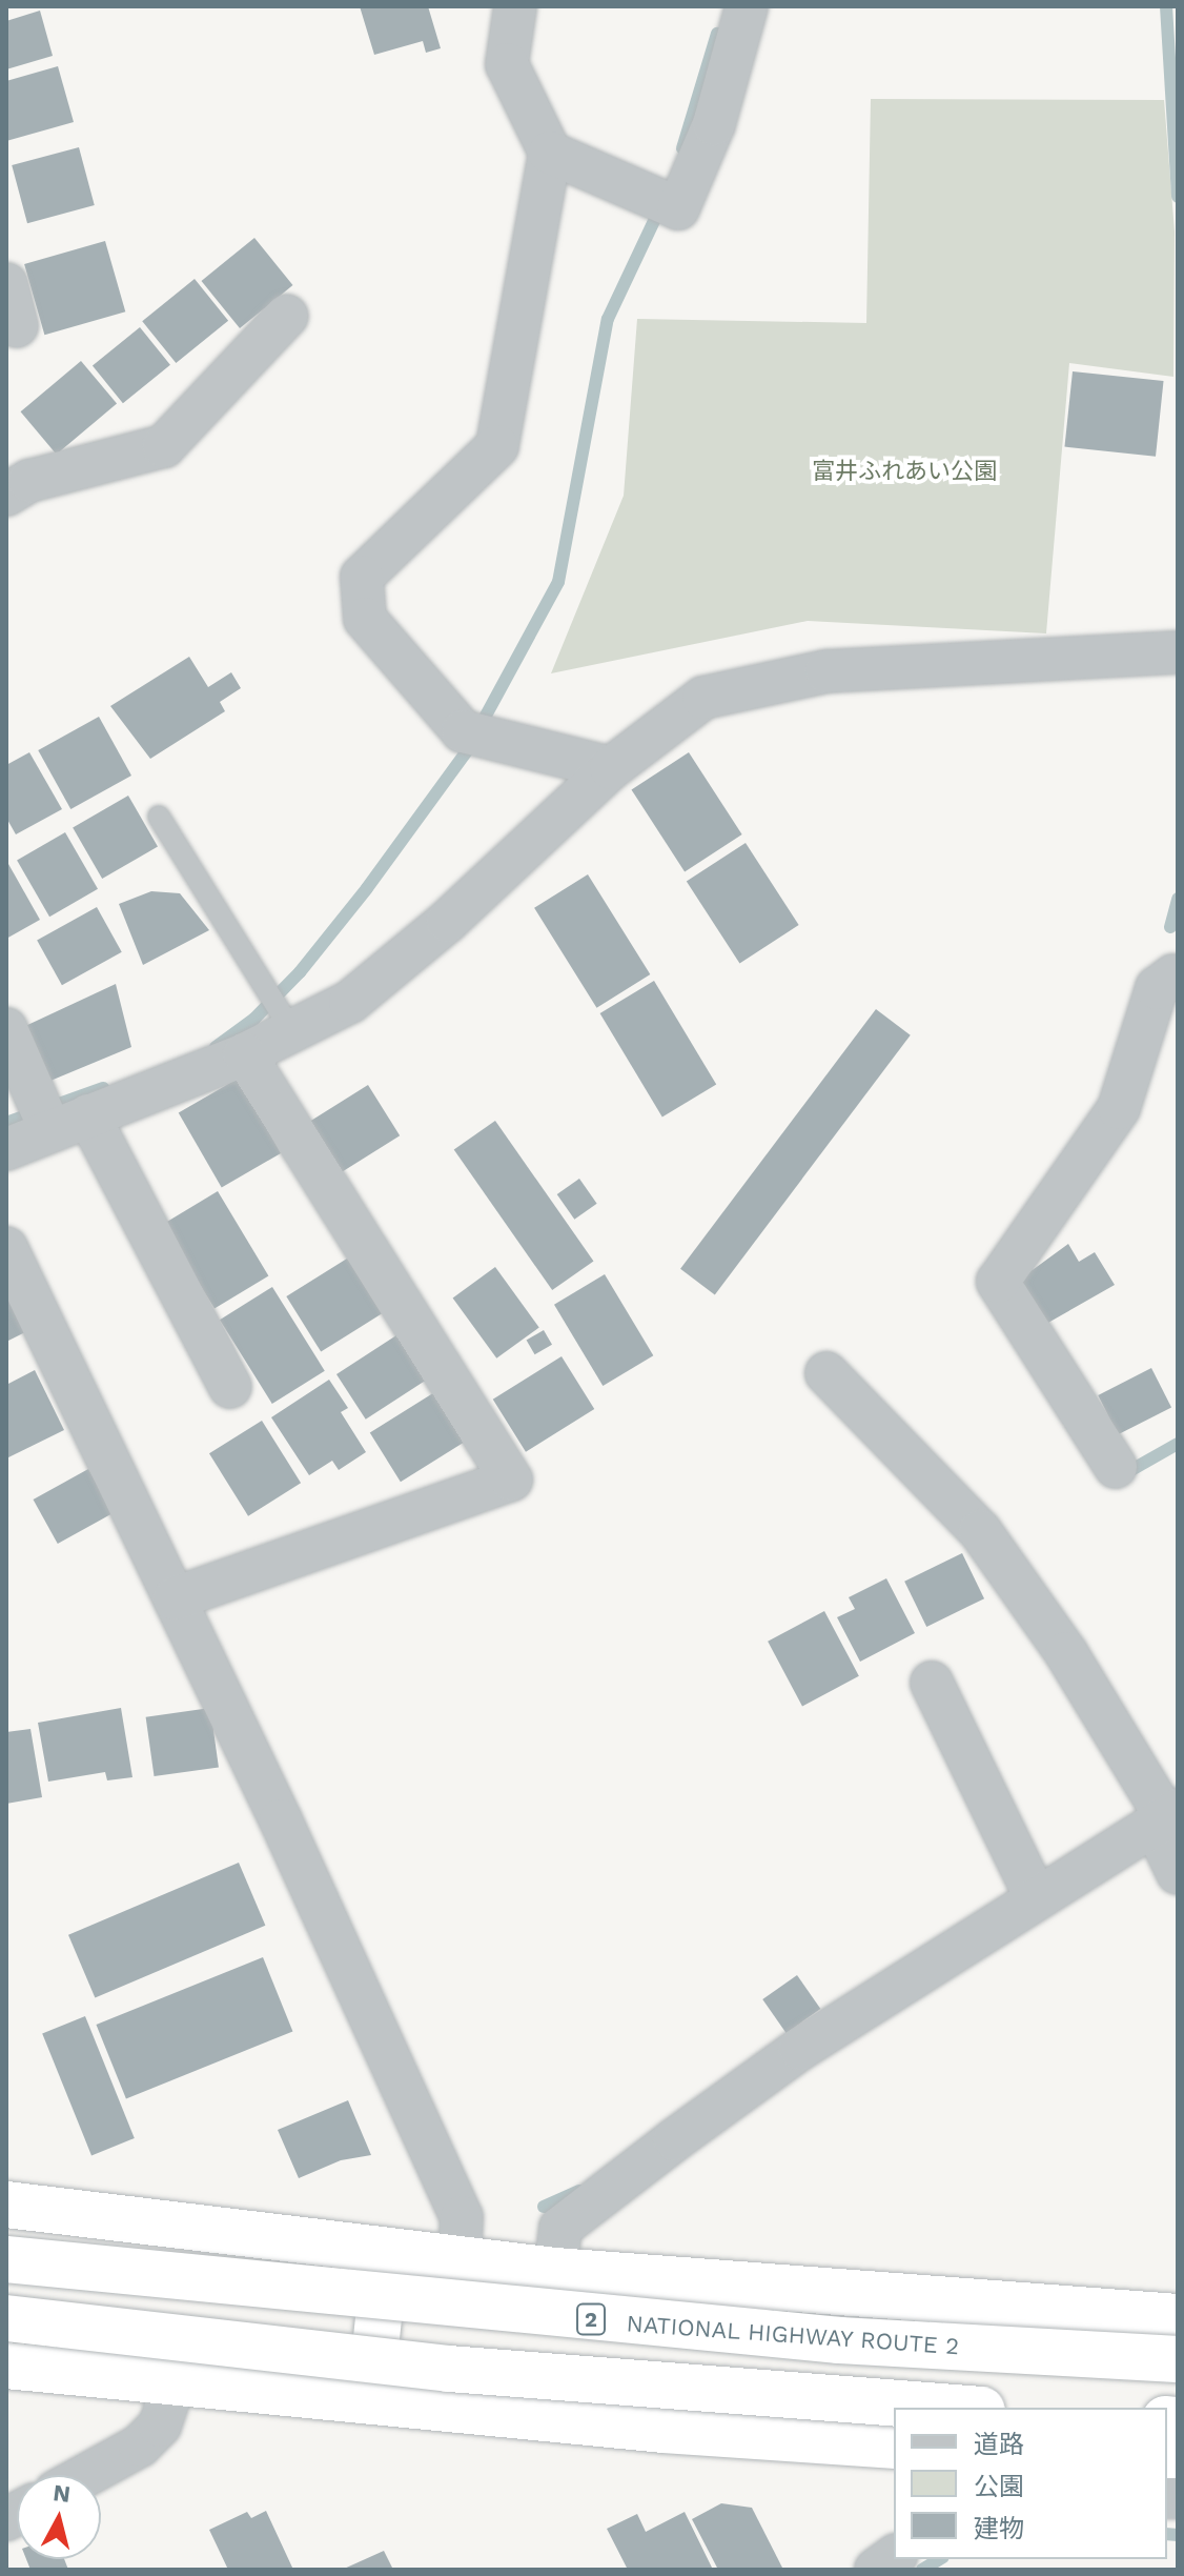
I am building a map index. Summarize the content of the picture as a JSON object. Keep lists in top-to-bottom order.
{
  "streets": {
    "highway": ["2", "NATIONAL HIGHWAY ROUTE 2"]
  },
  "parks": ["富井ふれあい公園"],
  "legend": ["道路", "公園", "建物"],
  "north": "top"
}
